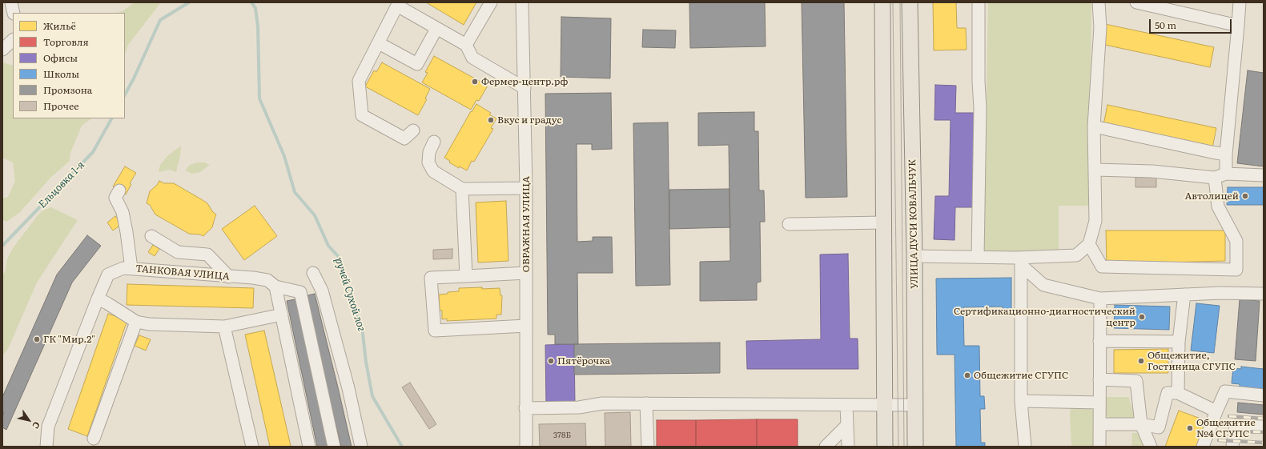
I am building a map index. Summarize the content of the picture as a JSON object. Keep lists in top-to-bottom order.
{
  "streets": {
    "main road": ["УЛИЦА ДУСИ КОВАЛЬЧУК"],
    "street": ["ОВРАЖНАЯ УЛИЦА", "ТАНКОВАЯ УЛИЦА"]
  },
  "water": ["Ельцовка 1-я", "ручей Сухой лог"],
  "places": [
    "Фермер-центр.рф",
    "Вкус и градус",
    "Автолицей",
    "Сертификационно-диагностический центр",
    "ГК \"Мир.2\"",
    "Пятёрочка",
    "Общежитие, Гостиница СГУПС",
    "Общежитие СГУПС",
    "Общежитие №4 СГУПС"
  ],
  "house_numbers": ["378Б"],
  "legend": [
    "Жильё",
    "Торговля",
    "Офисы",
    "Школы",
    "Промзона",
    "Прочее"
  ],
  "scale_bar": "50 m",
  "north": "bottom right"
}
